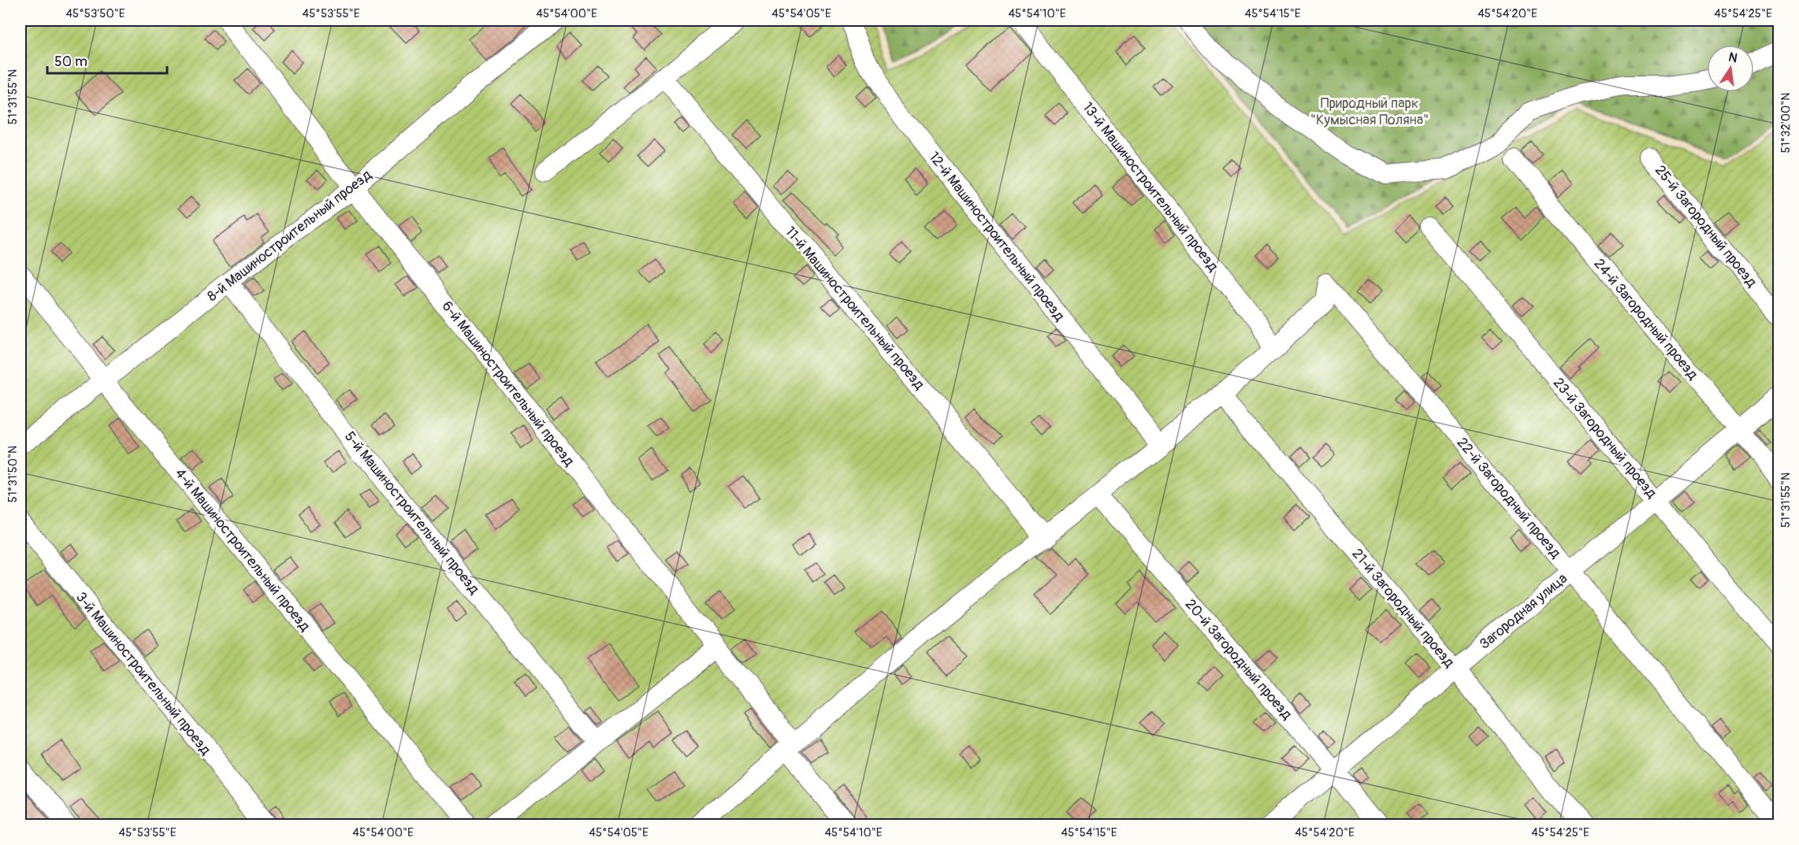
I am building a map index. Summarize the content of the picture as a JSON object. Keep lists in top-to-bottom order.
{
  "streets": {
    "street": [
      "13-й Машиностроительный проезд",
      "25-й Загородный проезд",
      "8-й Машиностроительный проезд",
      "12-й Машиностроительный проезд",
      "11-й Машиностроительный проезд",
      "24-й Загородный проезд",
      "6-й Машиностроительный проезд",
      "23-й Загородный проезд",
      "22-й Загородный проезд",
      "5-й Машиностроительный проезд",
      "4-й Машиностроительный проезд",
      "21-й Загородный проезд",
      "Загородная улица",
      "20-й Загородный проезд",
      "3-й Машиностроительный проезд"
    ]
  },
  "crossings": [
    ["13-й Машиностроительный проезд", "22-й Загородный проезд"],
    ["8-й Машиностроительный проезд", "6-й Машиностроительный проезд"],
    ["8-й Машиностроительный проезд", "5-й Машиностроительный проезд"],
    ["8-й Машиностроительный проезд", "4-й Машиностроительный проезд"],
    ["24-й Загородный проезд", "Загородная улица"],
    ["23-й Загородный проезд", "Загородная улица"],
    ["22-й Загородный проезд", "Загородная улица"],
    ["21-й Загородный проезд", "Загородная улица"],
    ["Загородная улица", "20-й Загородный проезд"]
  ],
  "parks": ["Природный парк \"Кумысная Поляна\""],
  "scale_bar": "50 m",
  "north": "top",
  "coordinates": [
    "45°53'50\"E",
    "45°53'55\"E",
    "45°54'00\"E",
    "45°54'05\"E",
    "45°54'10\"E",
    "45°54'15\"E",
    "45°54'20\"E",
    "45°54'25\"E",
    "51°31'55\"N",
    "51°32'00\"N",
    "51°31'50\"N"
  ]
}
